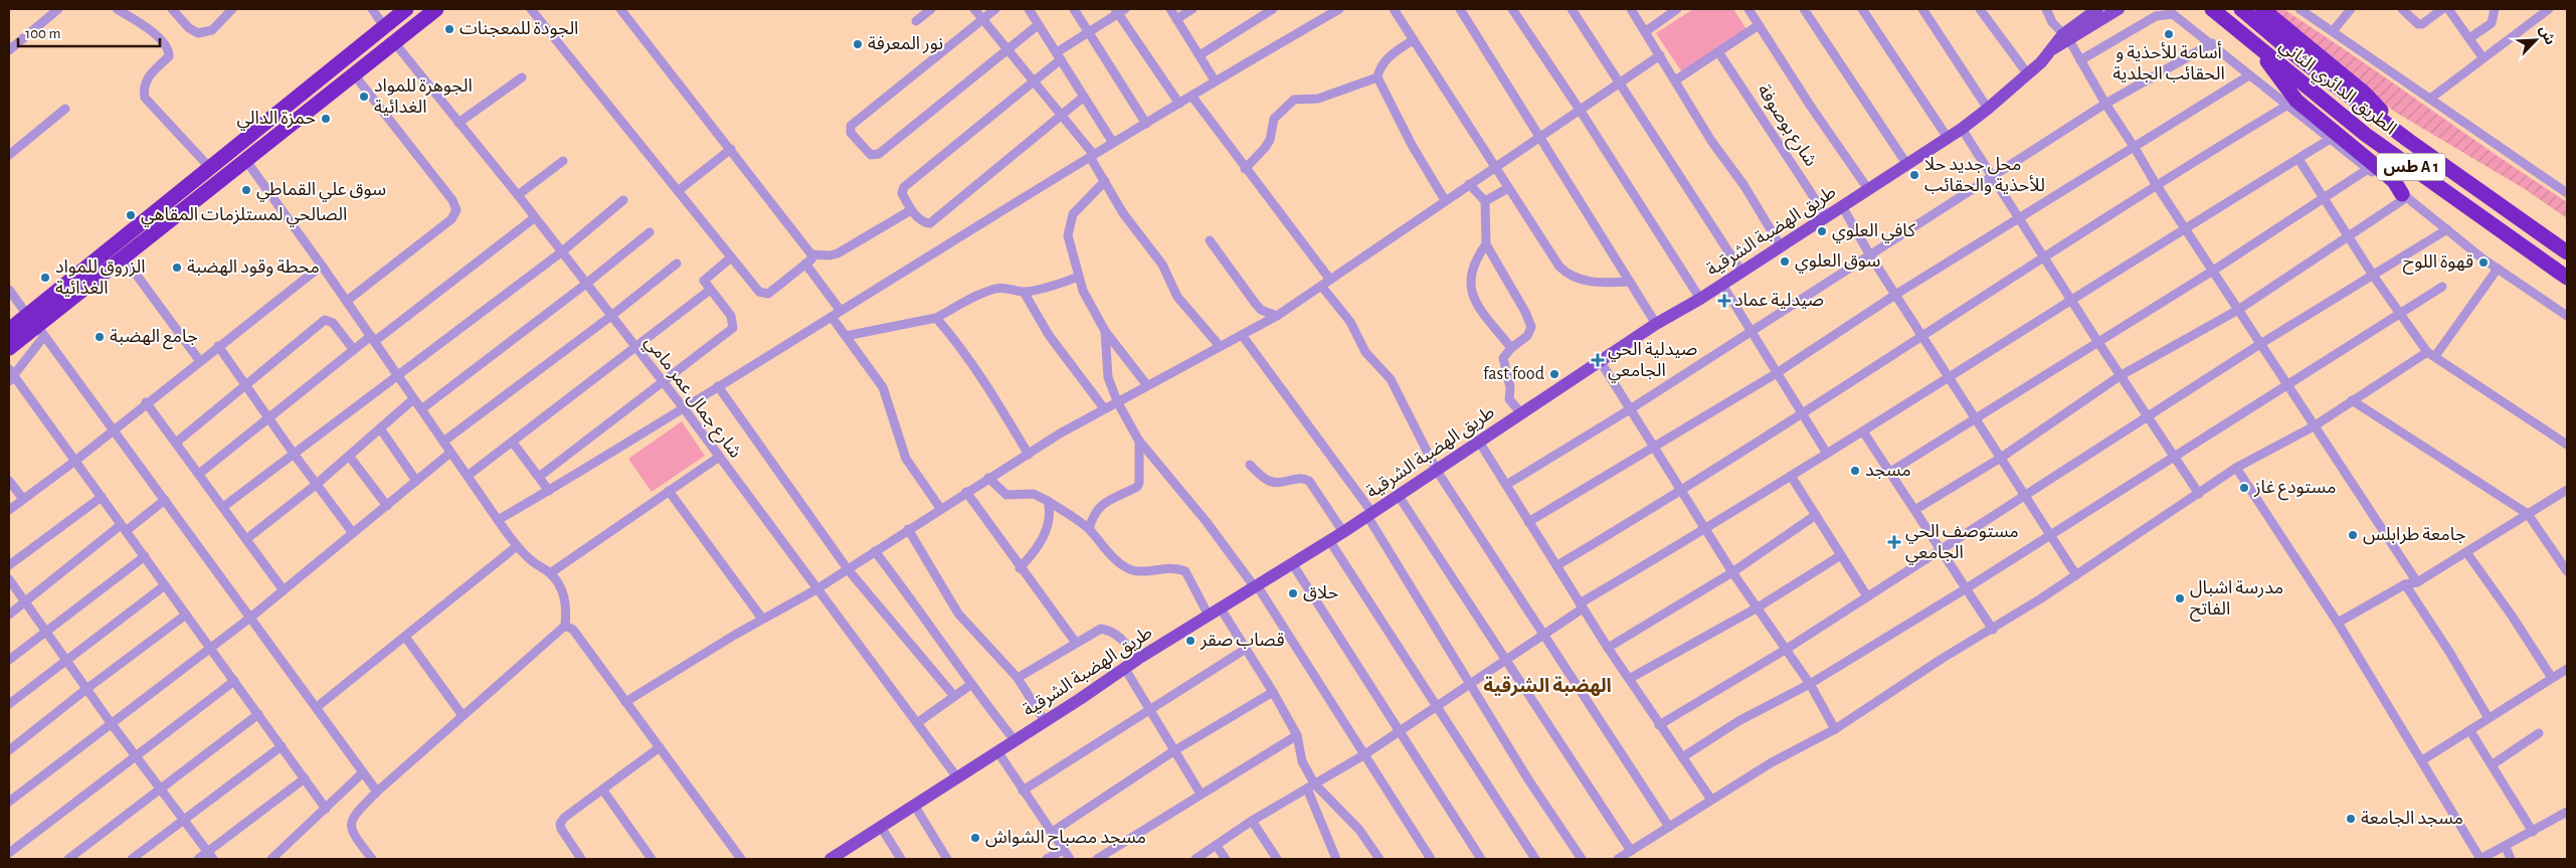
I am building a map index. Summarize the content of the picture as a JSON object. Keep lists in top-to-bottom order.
{
  "streets": {
    "highway": ["الطريق الدائري الثاني", "طس A 1"],
    "main road": ["طريق الهضبة الشرقية"],
    "street": ["شارع بوصوفة", "شارع جمال عمر مامي"]
  },
  "crossings": [
    ["شارع بوصوفة", "طريق الهضبة الشرقية"],
    ["طريق الهضبة الشرقية", "شارع جمال عمر مامي"]
  ],
  "districts": ["الهضبة الشرقية"],
  "places": {
    "other": [
      "الجودة للمعجنات",
      "أسامة للأحذية و الحقائب الجلدية",
      "نور المعرفة",
      "الجوهرة للمواد الغدائية",
      "حمزة الدالي",
      "محل جديد حلا للأحذية والحقائب",
      "سوق علي القماطي",
      "الصالحي لمستلزمات المقاهي",
      "كافي العلوي",
      "سوق العلوي",
      "قهوة اللوح",
      "محطة وقود الهضبة",
      "الزروق للمواد الغذائية",
      "جامع الهضبة",
      "fast food",
      "مسجد",
      "مستودع غاز",
      "جامعة طرابلس",
      "حلاق",
      "مدرسة اشبال الفاتح",
      "قصاب صقر",
      "مسجد الجامعة",
      "مسجد مصباح الشواش"
    ],
    "health": ["صيدلية عماد", "صيدلية الحي الجامعي", "مستوصف الحي الجامعي"]
  },
  "scale_bar": "100 m",
  "north": "top right"
}
